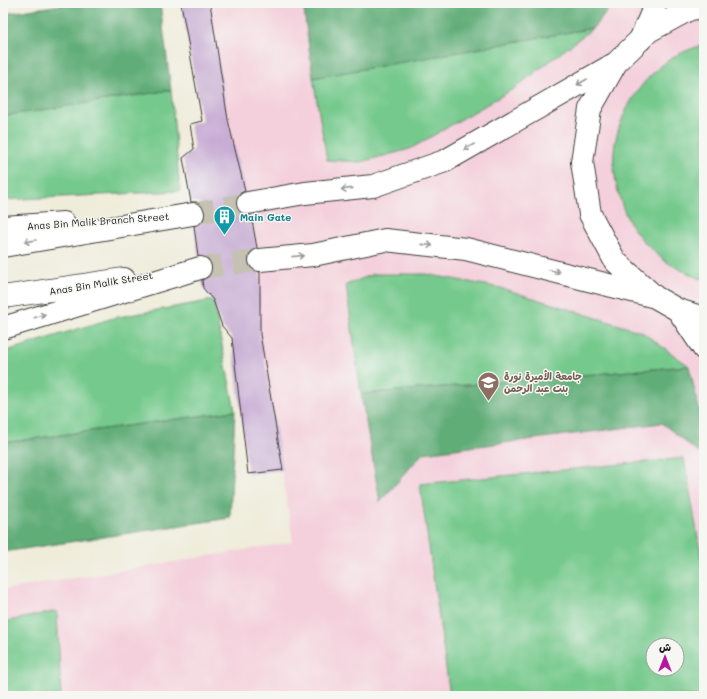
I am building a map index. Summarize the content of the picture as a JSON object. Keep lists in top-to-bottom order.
{
  "streets": {
    "main road": ["Anas Bin Malik Branch Street", "Anas Bin Malik Street"]
  },
  "places": {
    "building": ["Main Gate"],
    "school or university": ["جامعة الأميرة نورة بنت عبد الرحمن"]
  },
  "north": "top"
}
